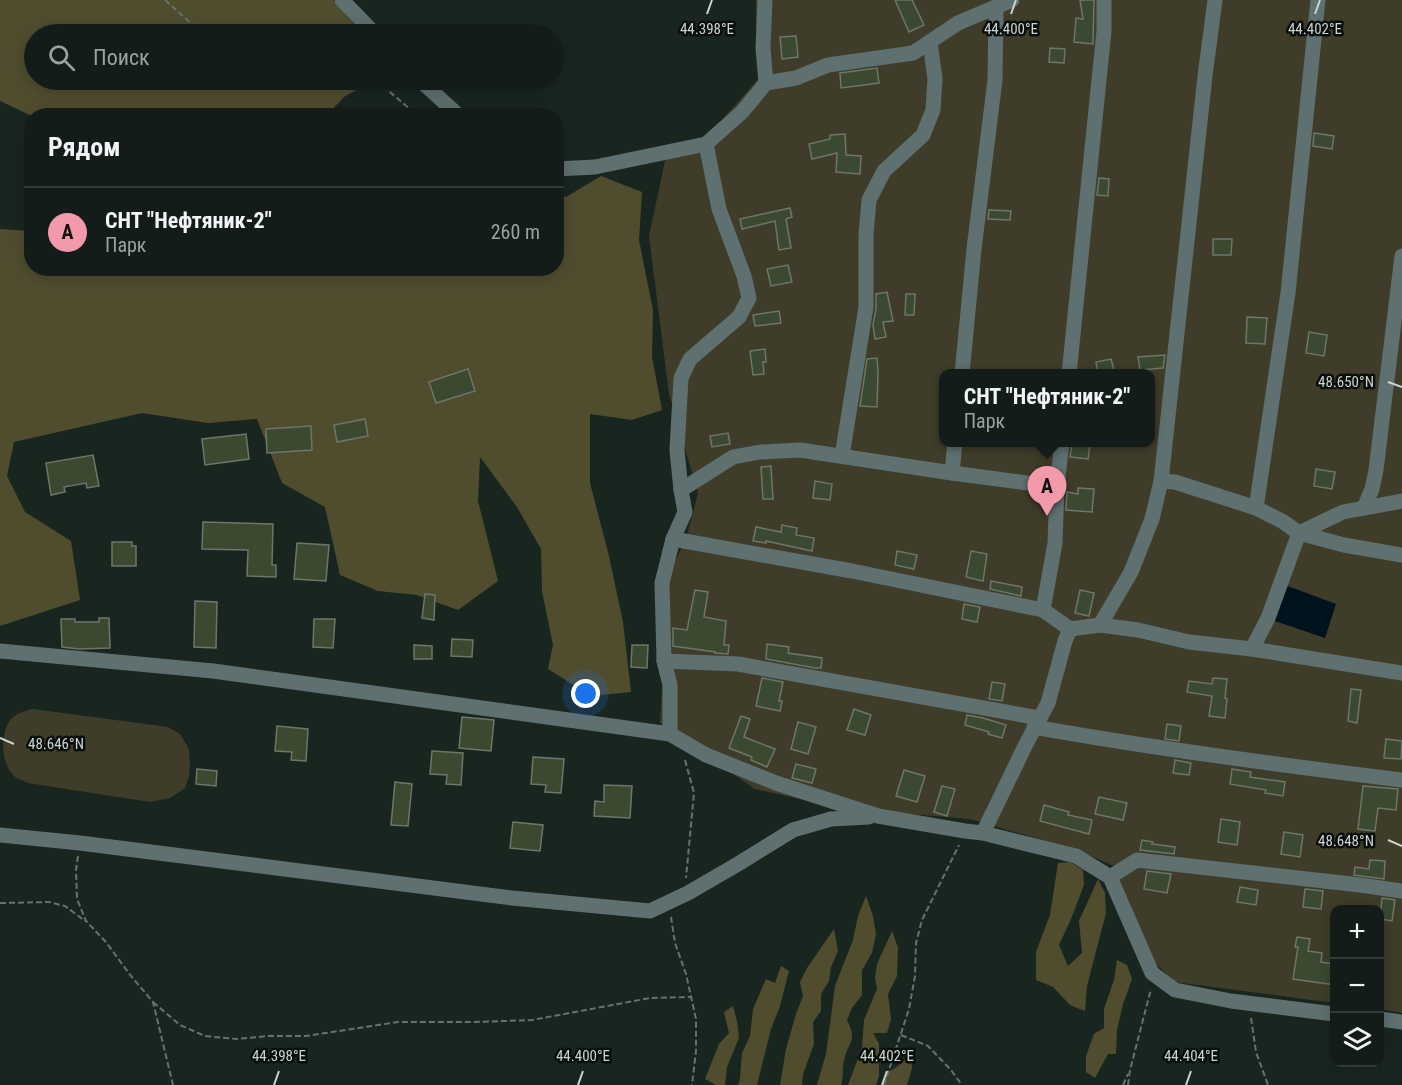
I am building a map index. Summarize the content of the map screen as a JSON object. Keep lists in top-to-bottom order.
{
  "page": {
    "search": "Поиск",
    "heading": "Рядом",
    "list": [
      {
        "mark": "A",
        "name": "СНТ \"Нефтяник-2\"",
        "note": "Парк",
        "value": "260 m"
      }
    ],
    "popup": ["СНТ \"Нефтяник-2\"", "Парк"],
    "pins": "A",
    "map_buttons": ["+", "−"]
  },
  "coordinates": [
    "44.400°E",
    "44.398°E",
    "44.402°E",
    "48.650°N",
    "48.646°N",
    "48.648°N",
    "44.404°E"
  ]
}
